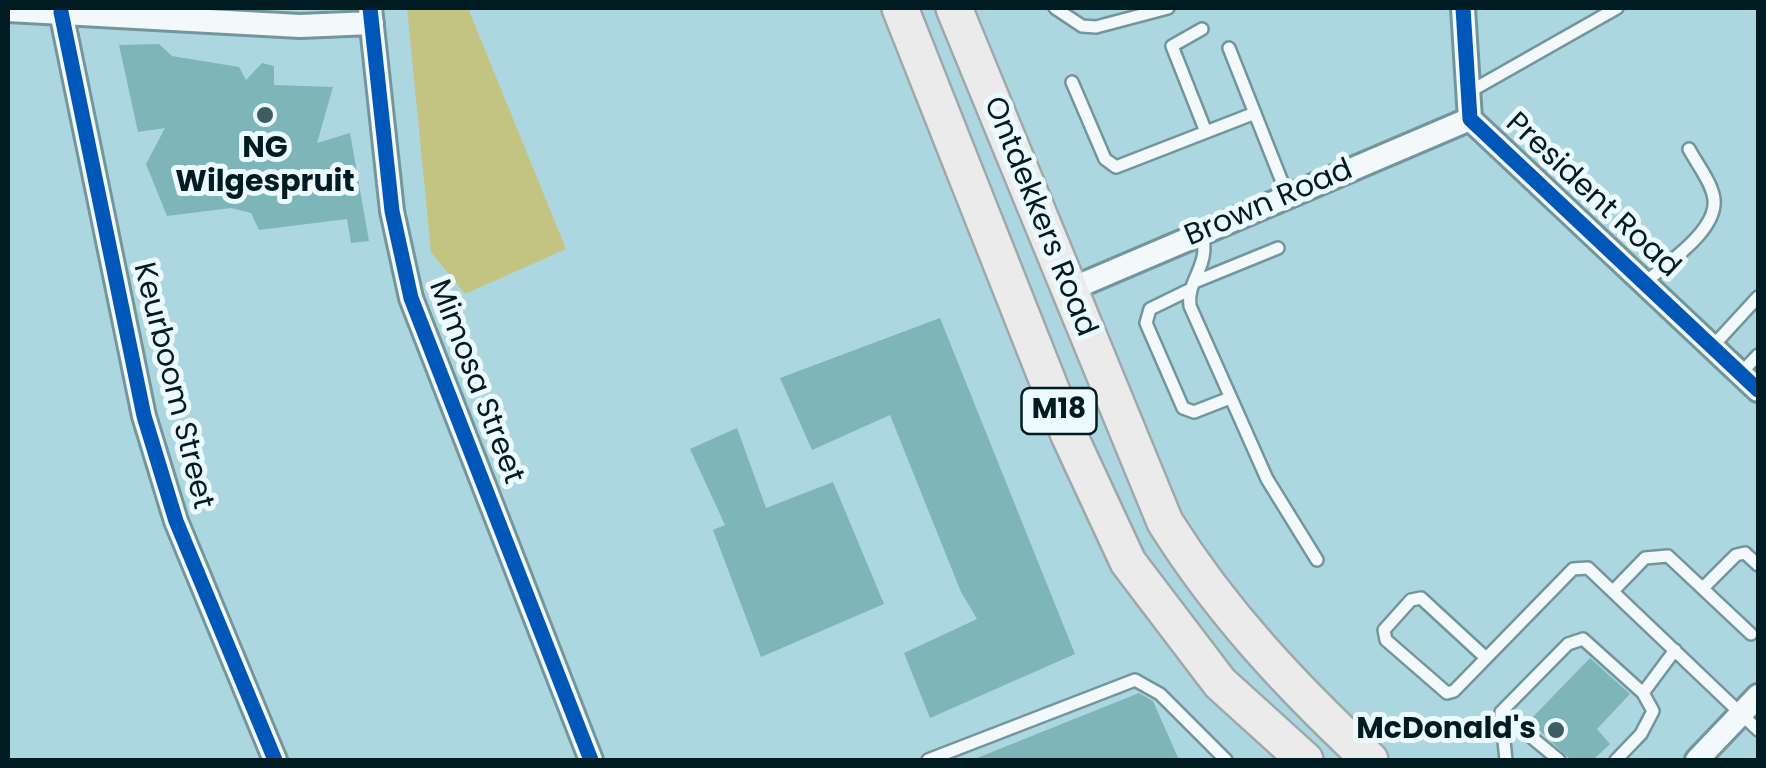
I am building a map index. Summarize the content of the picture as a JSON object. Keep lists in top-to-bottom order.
{
  "streets": {
    "main road": ["Ontdekkers Road", "M18"],
    "street": [
      "President Road",
      "Brown Road",
      "Mimosa Street",
      "Keurboom Street"
    ]
  },
  "crossings": [
    ["President Road", "Brown Road"],
    ["Brown Road", "Ontdekkers Road"]
  ],
  "places": ["NG Wilgespruit", "McDonald's"]
}
